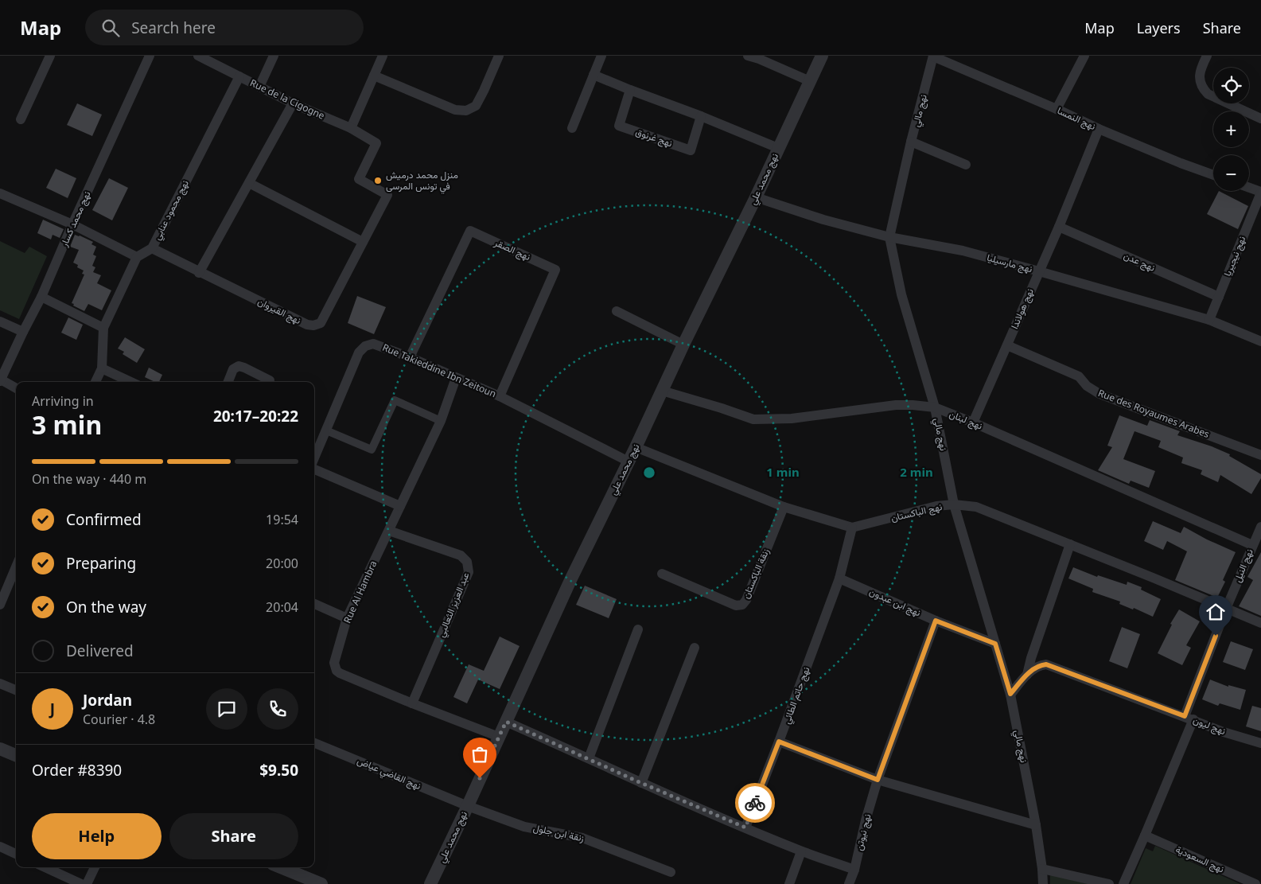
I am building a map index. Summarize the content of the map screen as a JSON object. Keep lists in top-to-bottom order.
{
  "streets": {
    "street": [
      "Rue de la Cigogne",
      "نهج مالي",
      "نهج النمسا",
      "نهج غرنوق",
      "نهج محمد علي",
      "نهج محمود عنابي",
      "نهج محمد كسار",
      "نهج الصقر",
      "نهج نيجيريا",
      "نهج عدن",
      "نهج مارسيليا",
      "نهج هولاندا",
      "نهج القيروان",
      "Rue Takieddine Ibn Zeitoun",
      "Rue des Royaumes Arabes",
      "نهج لبنان",
      "نهج الباكستان",
      "نهج النيل",
      "زنقة الباكستان",
      "Rue Al Hambra",
      "نهج ابن عبدون",
      "عبد العزيز الثعالبي",
      "نهج حاتم الطائي",
      "نهج ليون",
      "نهج القاضي عياض",
      "نهج نيوتن",
      "زنقة ابن جلول",
      "نهج السعودية"
    ]
  },
  "crossings": [
    ["Rue de la Cigogne", "نهج محمود عنابي"],
    ["Rue de la Cigogne", "نهج القيروان"],
    ["نهج مالي", "نهج النمسا"],
    ["نهج مالي", "نهج مارسيليا"],
    ["نهج مالي", "نهج لبنان"],
    ["نهج مالي", "نهج الباكستان"],
    ["نهج مالي", "نهج ابن عبدون"],
    ["نهج النمسا", "نهج هولاندا"],
    ["نهج محمد علي", "نهج مارسيليا"],
    ["نهج محمد علي", "Rue Takieddine Ibn Zeitoun"],
    ["نهج محمد علي", "نهج لبنان"],
    ["نهج محمد علي", "Rue Al Hambra"],
    ["نهج محمد علي", "نهج القاضي عياض"],
    ["نهج محمد علي", "زنقة ابن جلول"],
    ["نهج محمود عنابي", "نهج القيروان"],
    ["نهج الصقر", "Rue Takieddine Ibn Zeitoun"],
    ["نهج نيجيريا", "نهج عدن"],
    ["نهج نيجيريا", "نهج مارسيليا"],
    ["نهج عدن", "نهج هولاندا"],
    ["نهج مارسيليا", "نهج هولاندا"],
    ["نهج هولاندا", "Rue des Royaumes Arabes"],
    ["نهج هولاندا", "نهج لبنان"],
    ["Rue Takieddine Ibn Zeitoun", "Rue Al Hambra"],
    ["نهج لبنان", "نهج النيل"],
    ["نهج الباكستان", "نهج النيل"],
    ["نهج الباكستان", "نهج حاتم الطائي"],
    ["نهج النيل", "نهج ليون"],
    ["نهج النيل", "نهج السعودية"],
    ["Rue Al Hambra", "عبد العزيز الثعالبي"],
    ["نهج ابن عبدون", "نهج حاتم الطائي"],
    ["نهج ابن عبدون", "نهج نيوتن"],
    ["نهج القاضي عياض", "زنقة ابن جلول"]
  ],
  "places": ["منزل محمد درميش في تونس المرسى"],
  "page": {
    "header": "Map",
    "search": "Search here",
    "nav": ["Map", "Layers", "Share"],
    "map_buttons": ["+", "−"],
    "heading": ["3 min", "Arriving in", "20:17–20:22"],
    "panel": [
      "Jordan",
      "Courier · 4.8",
      "Order #8390",
      "$9.50"
    ],
    "bar": "On the way · 440 m",
    "list": [
      ["Confirmed", "19:54"],
      ["Preparing", "20:00"],
      ["On the way", "20:04"],
      "Delivered"
    ],
    "round": "J",
    "buttons": ["Help", "Share"]
  },
  "rings": ["1 min", "2 min"]
}
